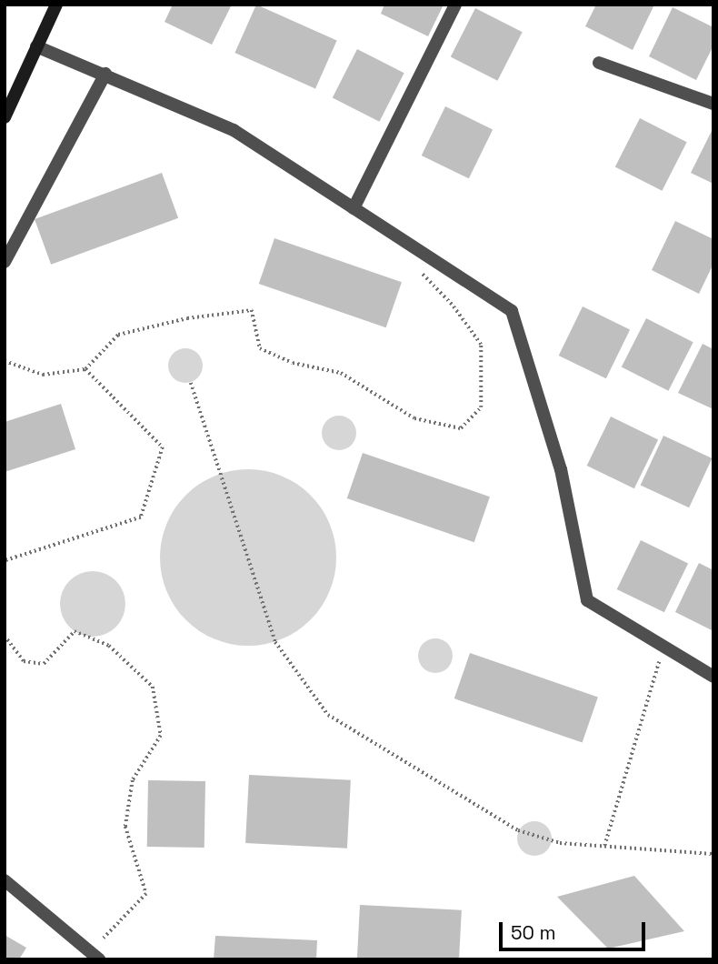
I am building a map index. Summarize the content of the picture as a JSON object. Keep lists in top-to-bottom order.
{
  "scale_bar": "50 m"
}
